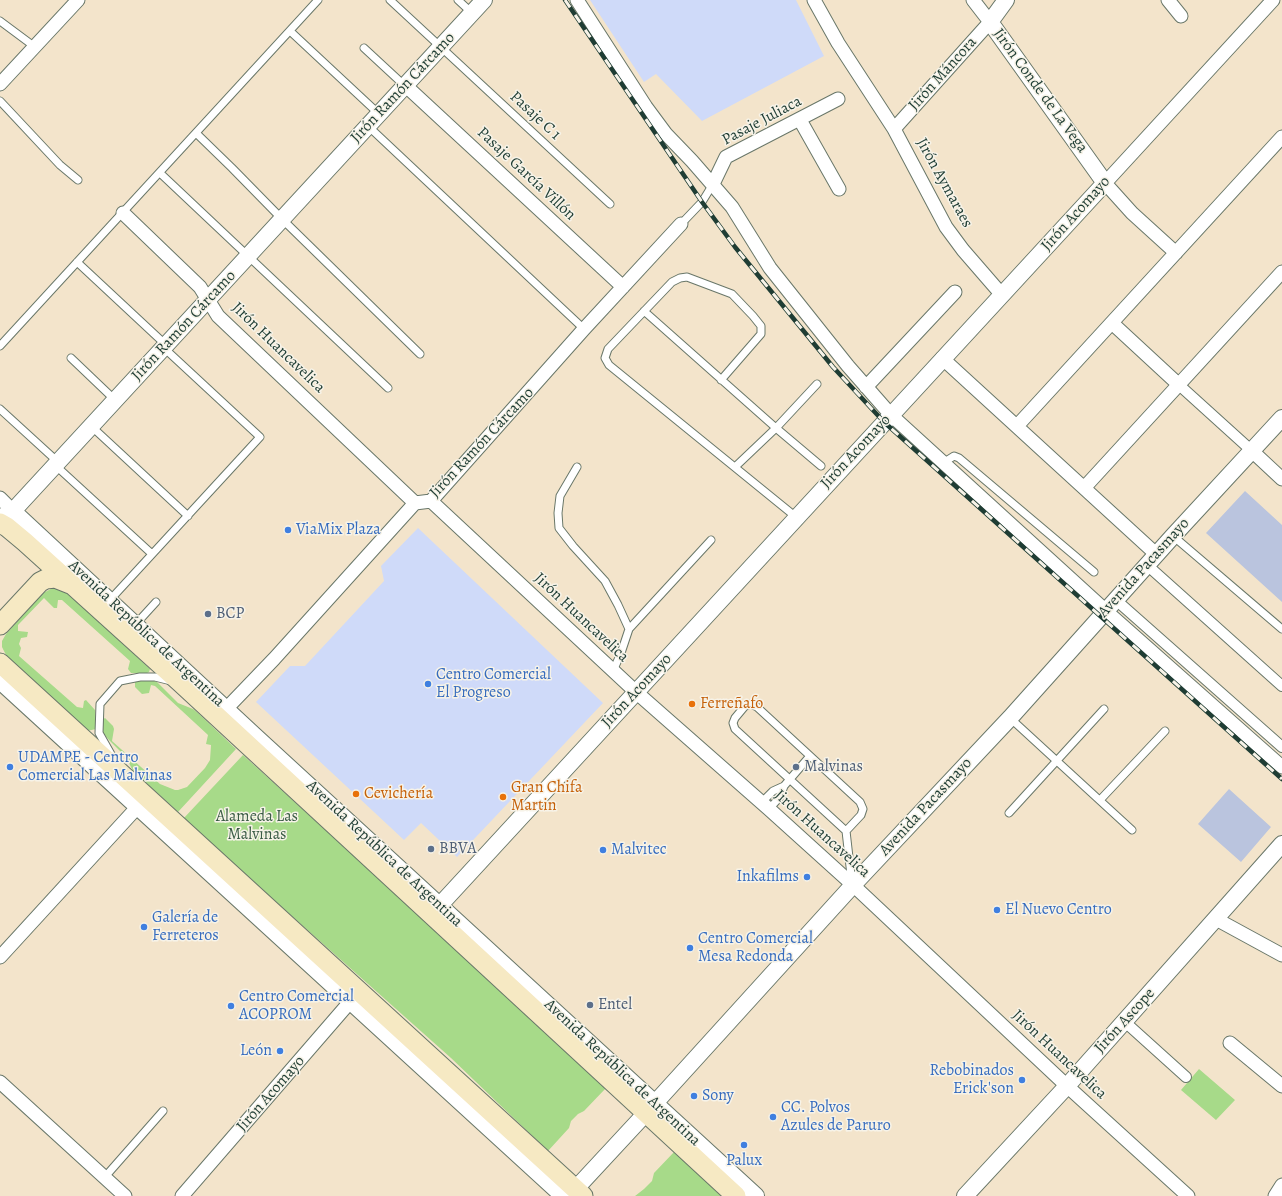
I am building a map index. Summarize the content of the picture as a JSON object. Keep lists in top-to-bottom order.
{
  "streets": {
    "main road": ["Avenida República de Argentina"],
    "street": [
      "Jirón Máncora",
      "Jirón Ramón Cárcamo",
      "Jirón Conde de La Vega",
      "Pasaje Juliaca",
      "Pasaje García Villón",
      "Jirón Aymaraes",
      "Jirón Acomayo",
      "Jirón Huancavelica",
      "Avenida Pacasmayo",
      "Jirón Ascope"
    ],
    "lane": ["Pasaje C 1"]
  },
  "crossings": [
    ["Jirón Máncora", "Jirón Conde de La Vega"],
    ["Jirón Máncora", "Jirón Aymaraes"],
    ["Jirón Ramón Cárcamo", "Pasaje C 1"],
    ["Jirón Ramón Cárcamo", "Pasaje Juliaca"],
    ["Jirón Ramón Cárcamo", "Pasaje García Villón"],
    ["Jirón Ramón Cárcamo", "Jirón Huancavelica"],
    ["Jirón Ramón Cárcamo", "Avenida República de Argentina"],
    ["Jirón Conde de La Vega", "Jirón Acomayo"],
    ["Jirón Aymaraes", "Jirón Acomayo"],
    ["Jirón Acomayo", "Jirón Huancavelica"],
    ["Jirón Acomayo", "Avenida República de Argentina"],
    ["Jirón Huancavelica", "Avenida Pacasmayo"],
    ["Jirón Huancavelica", "Jirón Ascope"],
    ["Avenida Pacasmayo", "Avenida República de Argentina"]
  ],
  "parks": ["Alameda Las Malvinas"],
  "places": [
    "ViaMix Plaza",
    "BCP",
    "Centro Comercial El Progreso",
    "Ferreñafo",
    "UDAMPE - Centro Comercial Las Malvinas",
    "Malvinas",
    "Cevichería",
    "Gran Chifa Martin",
    "BBVA",
    "Malvitec",
    "Inkafilms",
    "El Nuevo Centro",
    "Galería de Ferreteros",
    "Centro Comercial Mesa Redonda",
    "Entel",
    "Centro Comercial ACOPROM",
    "León",
    "Rebobinados Erick'son",
    "Sony",
    "CC. Polvos Azules de Paruro",
    "Palux"
  ]
}
